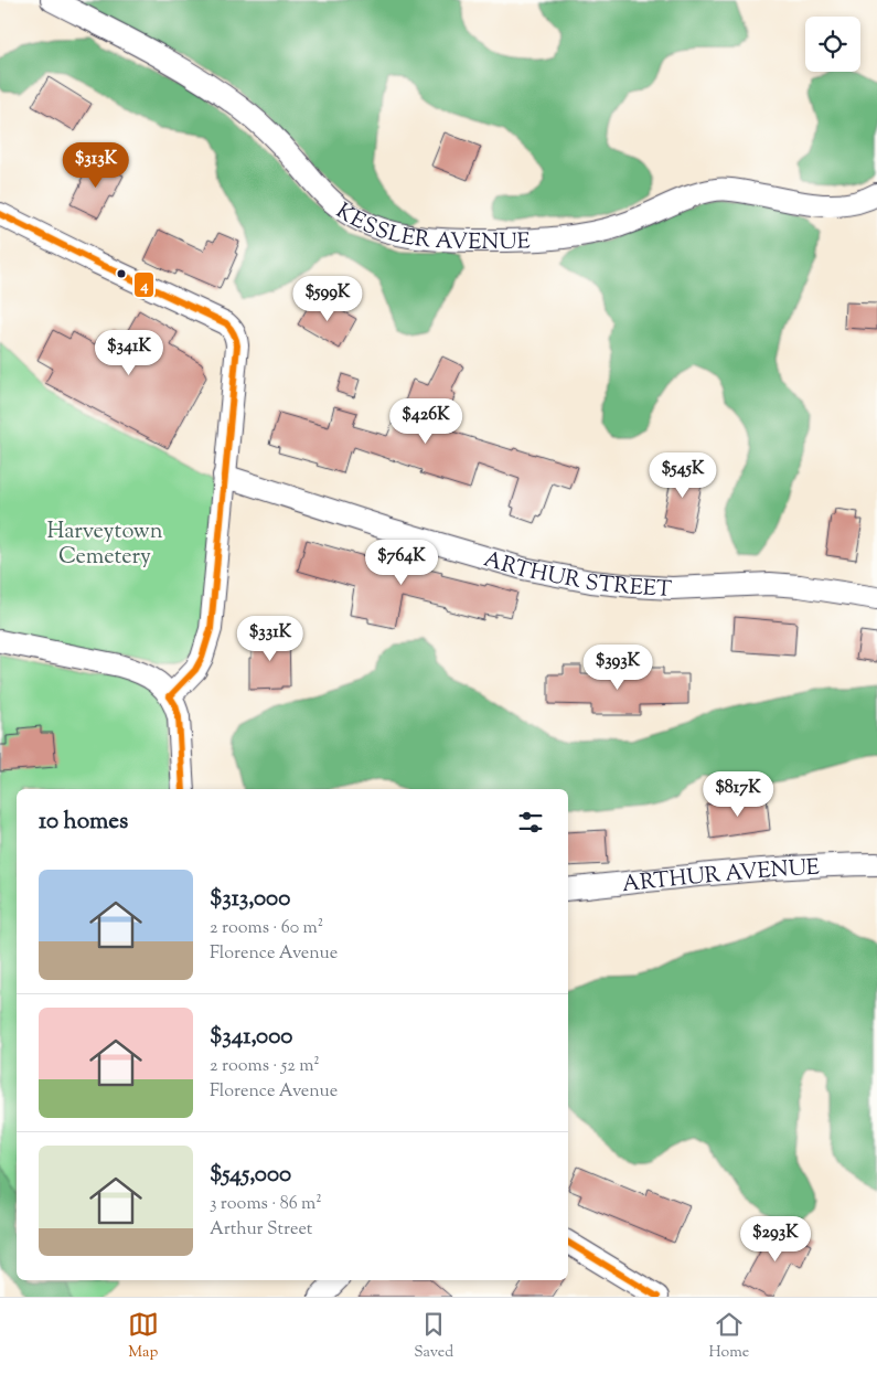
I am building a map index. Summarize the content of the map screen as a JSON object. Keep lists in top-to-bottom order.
{
  "streets": {
    "street": ["KESSLER AVENUE", "ARTHUR STREET", "ARTHUR AVENUE"]
  },
  "parks": ["Harveytown Cemetery"],
  "lines": ["transit line 4"],
  "page": {
    "price": [
      "$313K",
      "$599K",
      "$341K",
      "$426K",
      "$545K",
      "$764K",
      "$331K",
      "$393K",
      "$817K",
      "$293K"
    ],
    "heading": "10 homes",
    "list": [
      {
        "name": "$313,000",
        "note": "2 rooms · 60 m² · Florence Avenue"
      },
      {
        "name": "$341,000",
        "note": "2 rooms · 52 m² · Florence Avenue"
      },
      {
        "name": "$545,000",
        "note": "3 rooms · 86 m² · Arthur Street"
      }
    ],
    "tabs": ["Map", "Saved", "Home"]
  }
}
